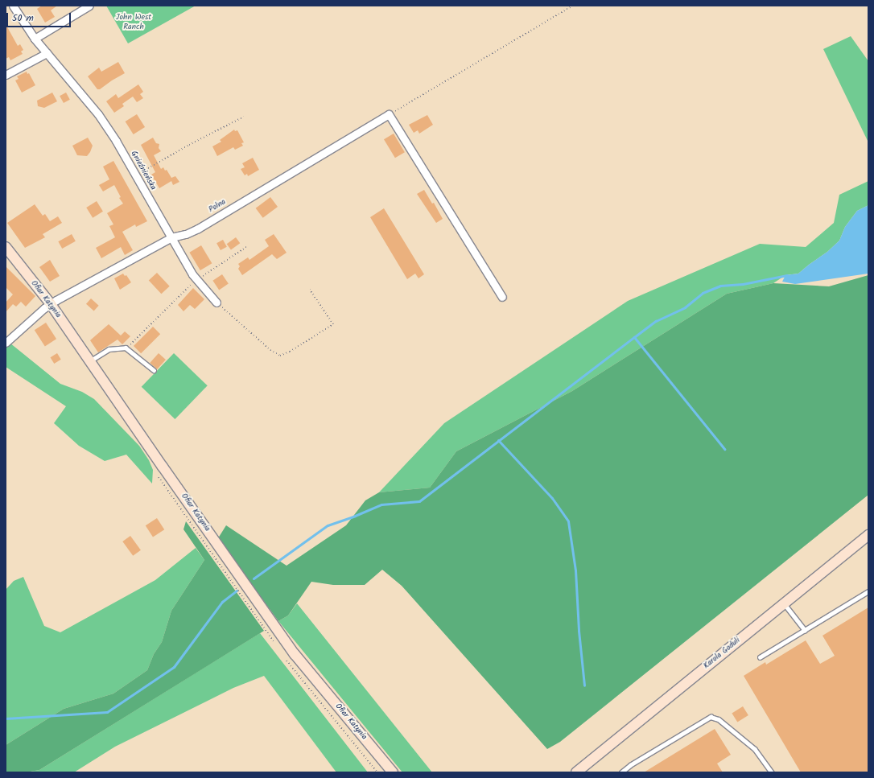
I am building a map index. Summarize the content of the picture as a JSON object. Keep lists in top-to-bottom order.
{
  "streets": {
    "street": [
      "Gnieźnieńska",
      "Polna",
      "Ofiar Katynia",
      "Karola Goduli"
    ]
  },
  "crossings": [
    ["Gnieźnieńska", "Polna"],
    ["Polna", "Ofiar Katynia"]
  ],
  "parks": ["John West Ranch"],
  "scale_bar": "50 m"
}
